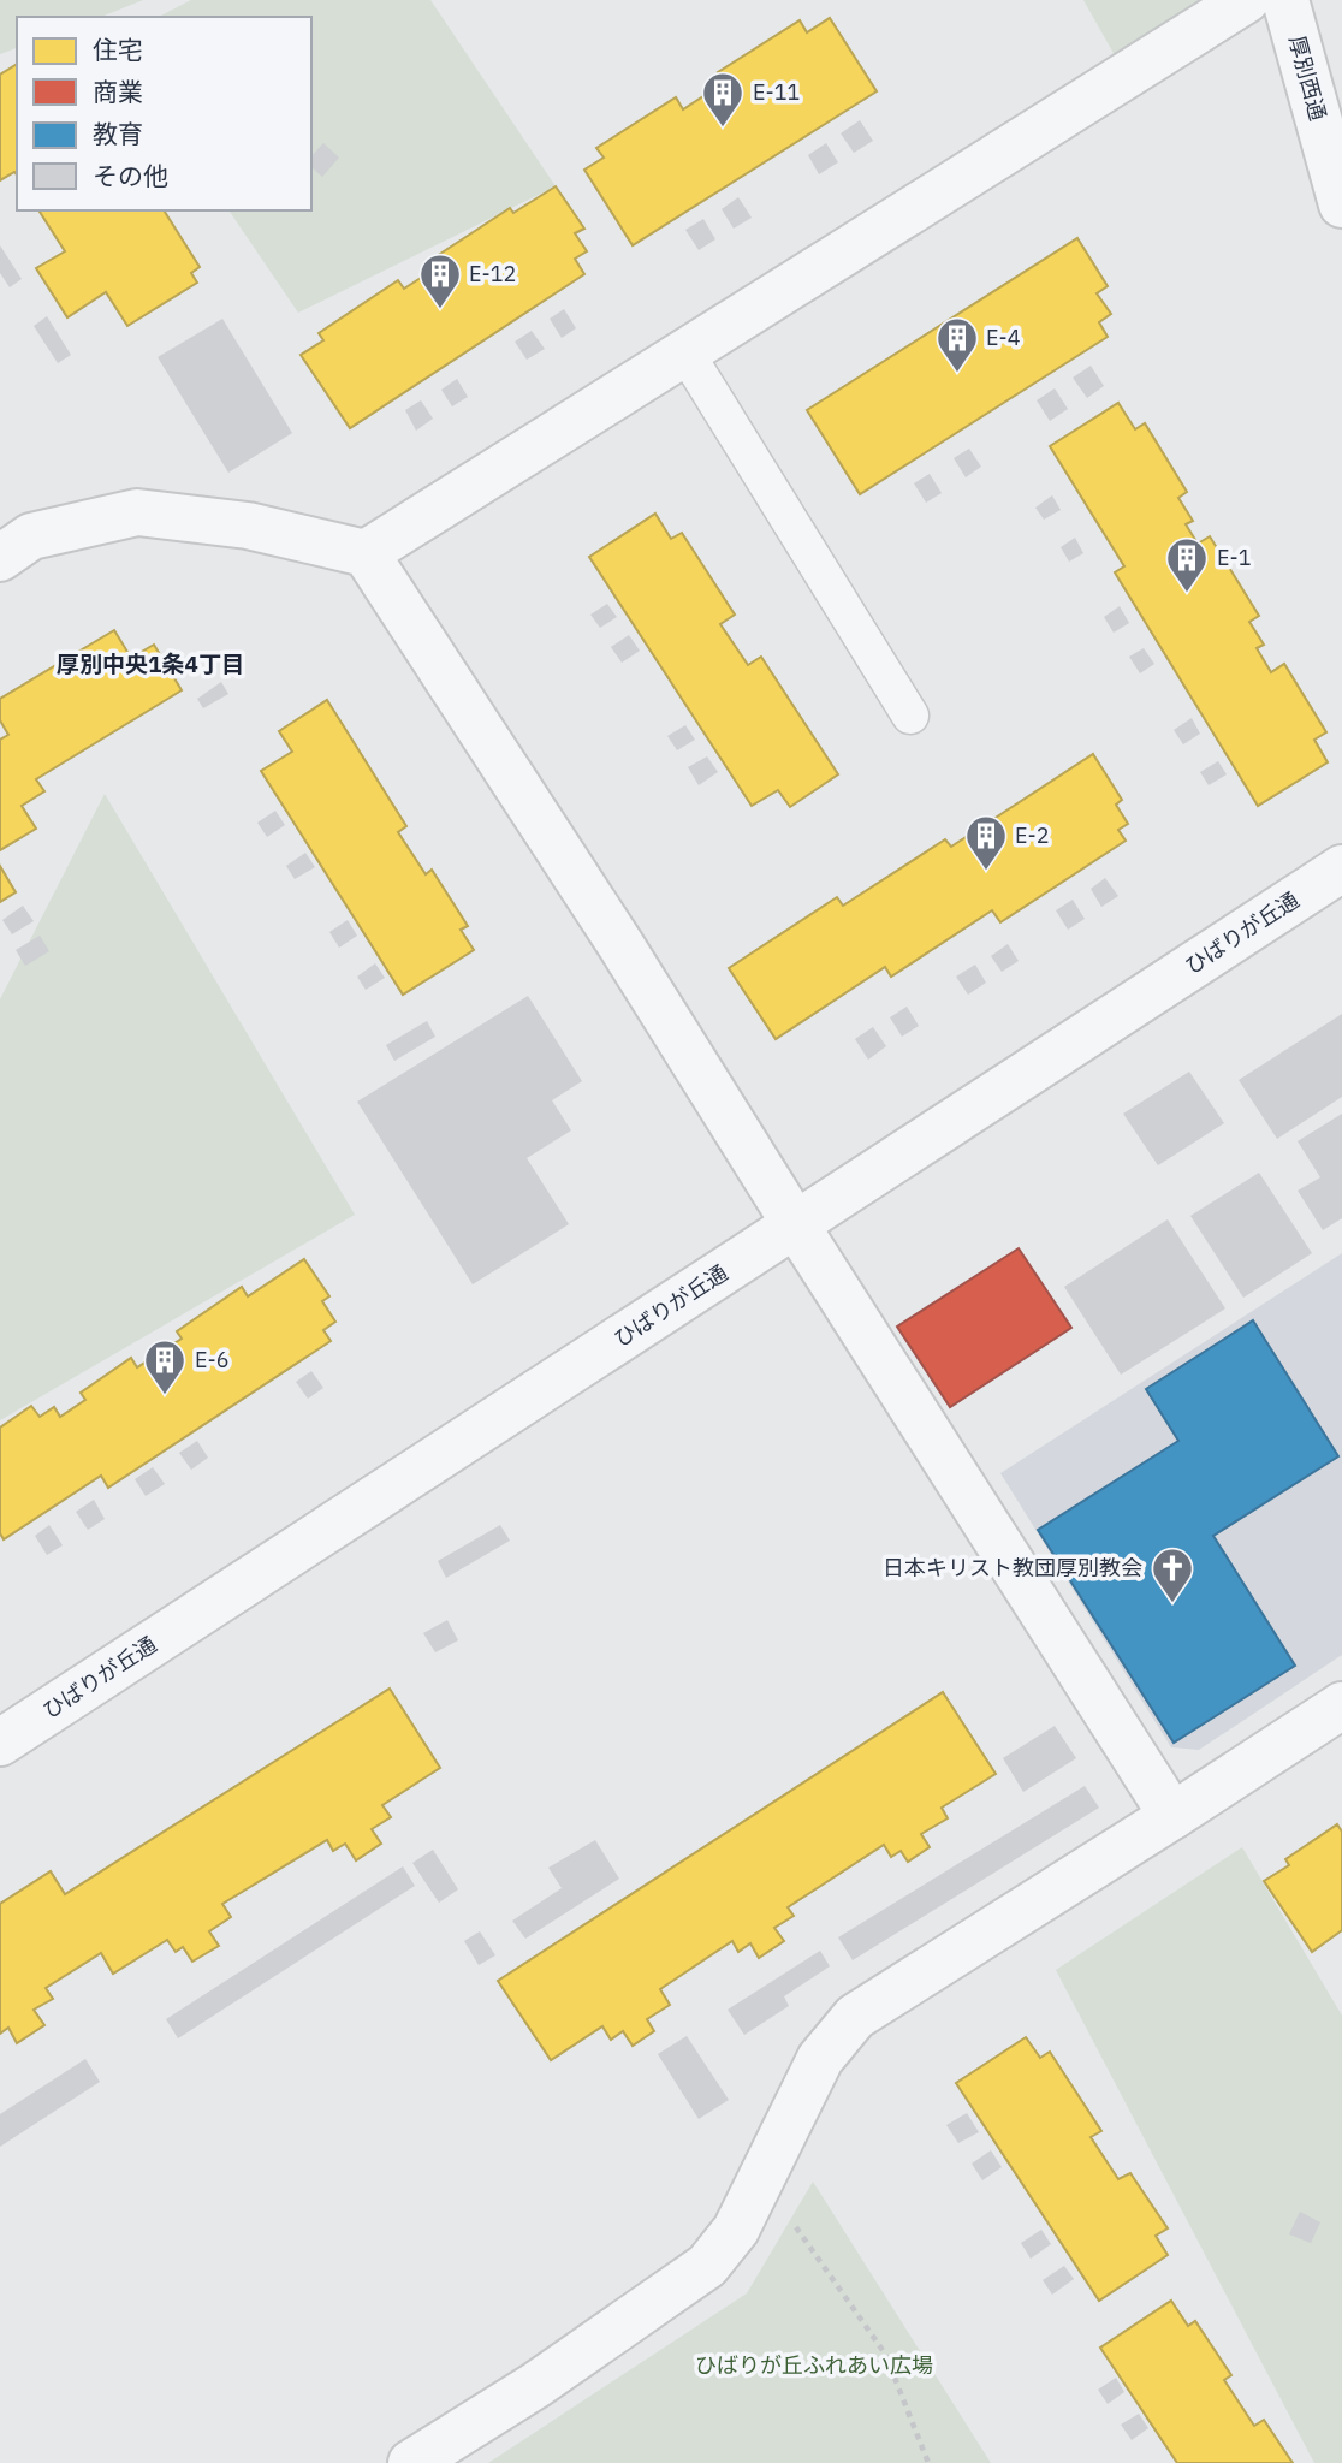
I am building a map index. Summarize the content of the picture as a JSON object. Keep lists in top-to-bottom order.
{
  "streets": {
    "street": ["厚別西通", "ひばりが丘通"]
  },
  "districts": ["厚別中央1条4丁目"],
  "parks": ["ひばりが丘ふれあい広場"],
  "places": {
    "building": [
      "E-11",
      "E-12",
      "E-4",
      "E-1",
      "E-2",
      "E-6"
    ],
    "church": ["日本キリスト教団厚別教会"]
  },
  "legend": [
    "住宅",
    "商業",
    "教育",
    "その他"
  ]
}
